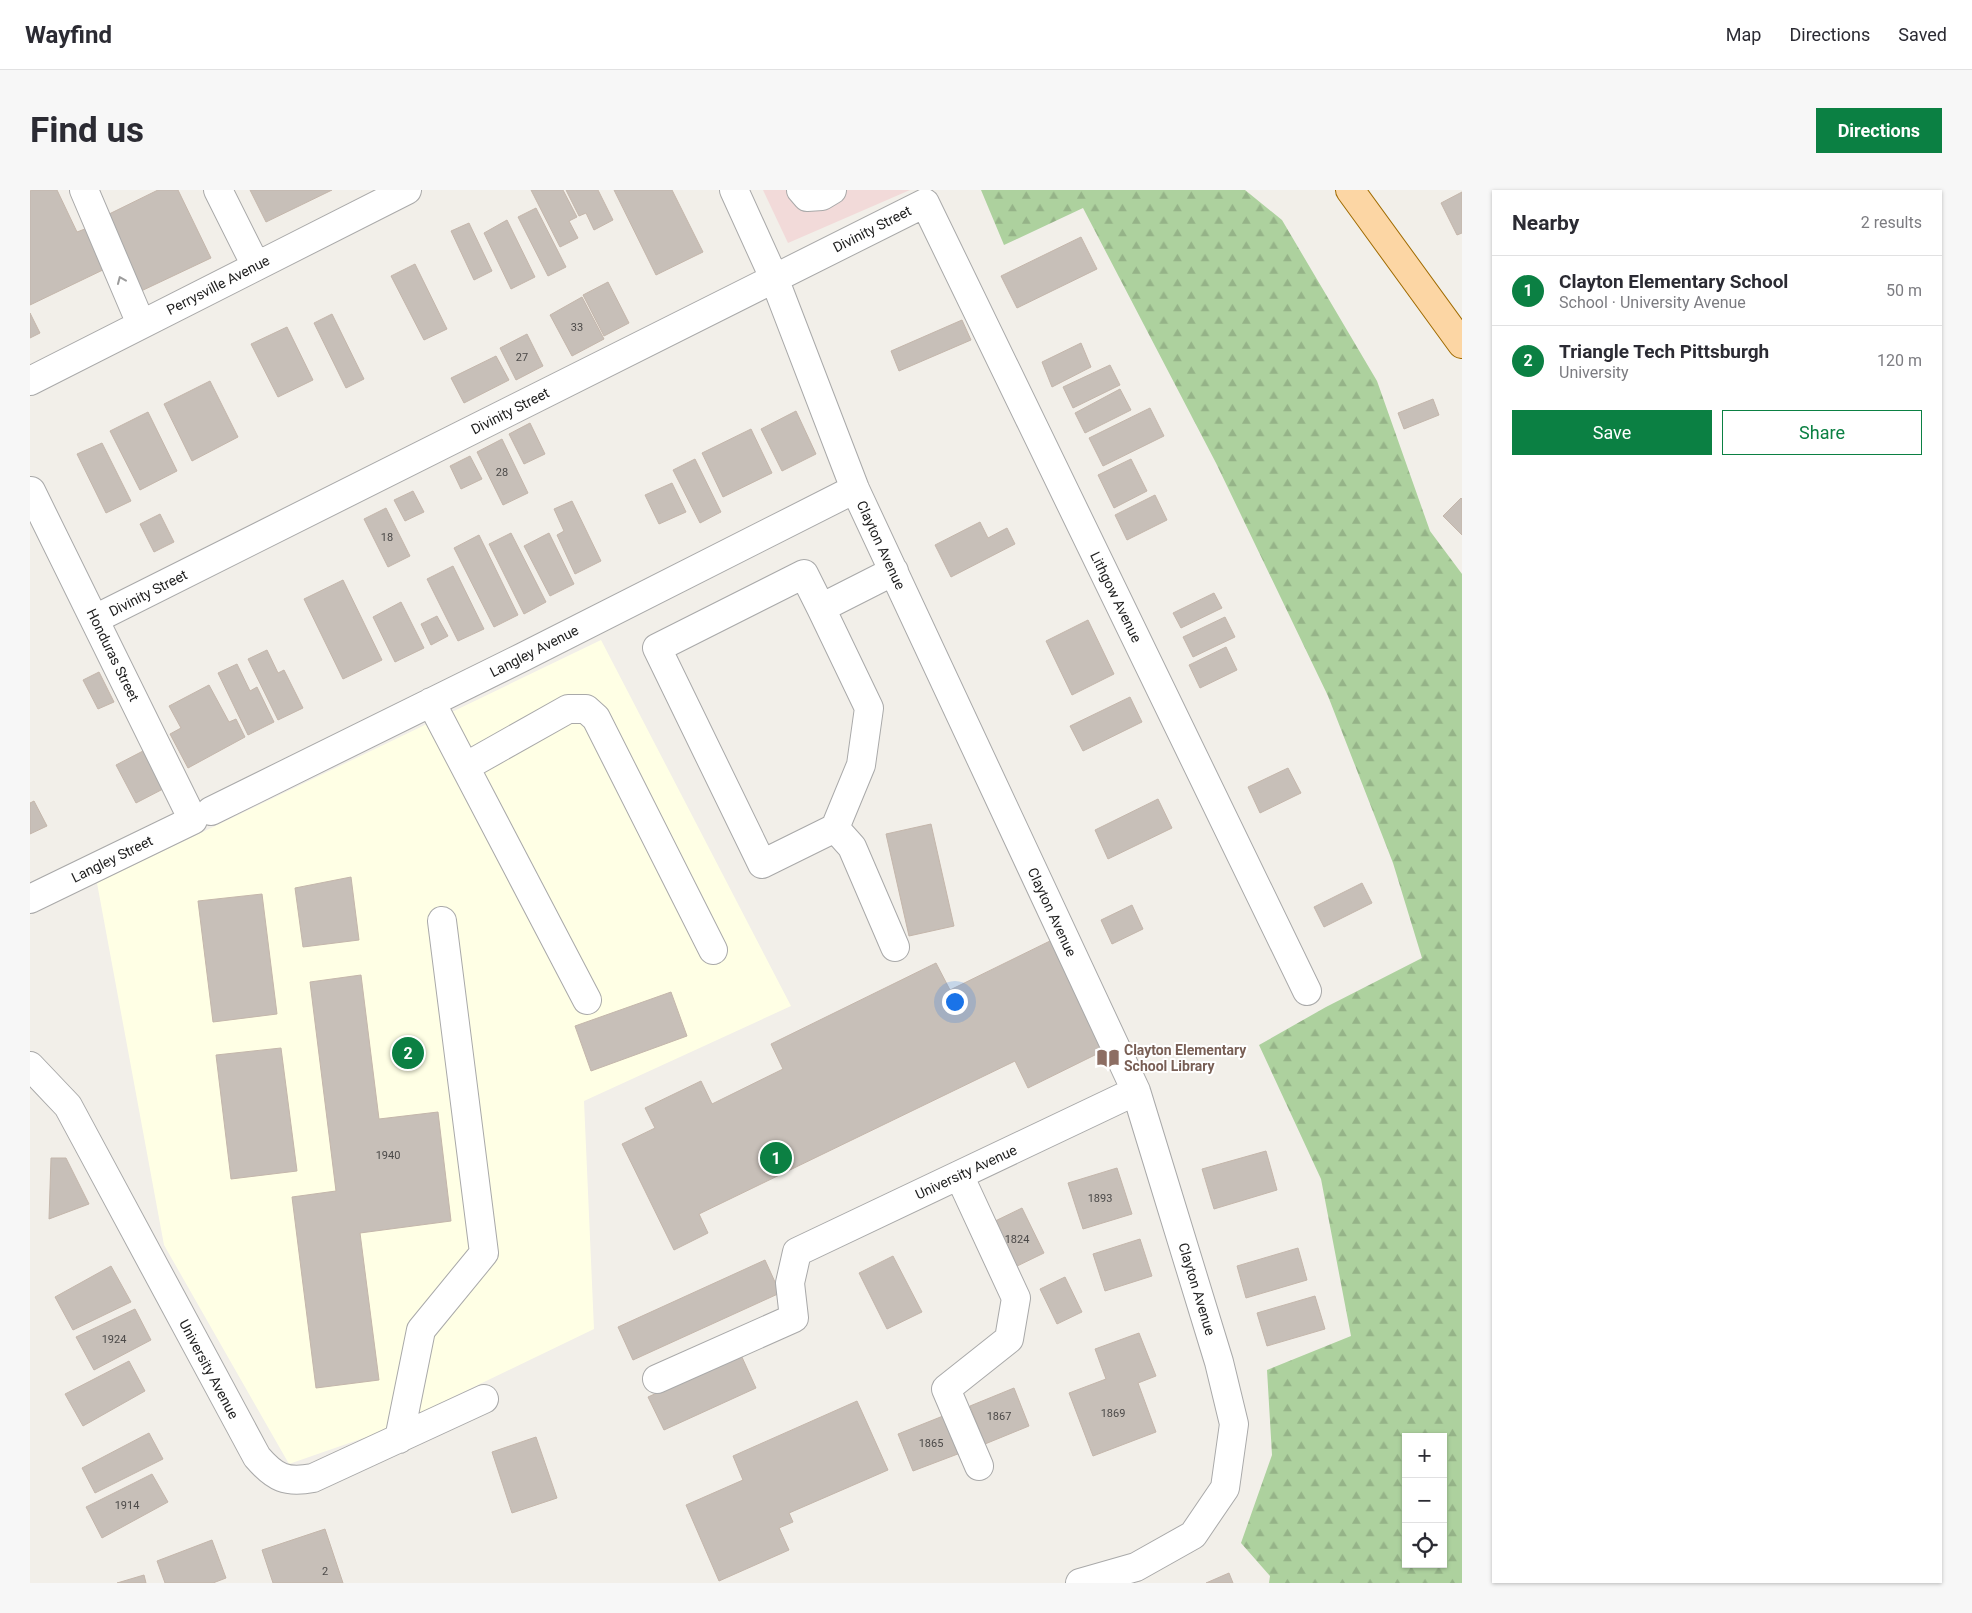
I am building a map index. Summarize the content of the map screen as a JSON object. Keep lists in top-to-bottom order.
{
  "streets": {
    "street": [
      "Divinity Street",
      "Perrysville Avenue",
      "Clayton Avenue",
      "Lithgow Avenue",
      "Langley Avenue",
      "Honduras Street",
      "Langley Street",
      "University Avenue"
    ]
  },
  "crossings": [
    ["Divinity Street", "Clayton Avenue"],
    ["Divinity Street", "Lithgow Avenue"],
    ["Divinity Street", "Honduras Street"],
    ["Clayton Avenue", "Langley Avenue"],
    ["Clayton Avenue", "University Avenue"],
    ["Langley Avenue", "Honduras Street"],
    ["Langley Avenue", "Langley Street"],
    ["Honduras Street", "Langley Street"]
  ],
  "places": {
    "library": ["Clayton Elementary School Library"]
  },
  "house_numbers": [
    "33",
    "27",
    "28",
    "18",
    "1940",
    "1893",
    "1824",
    "1924",
    "1869",
    "1867",
    "1865",
    "1914",
    "2"
  ],
  "page": {
    "header": "Wayfind",
    "nav": ["Map", "Directions", "Saved"],
    "buttons": [
      "Directions",
      ["Save", "Share"]
    ],
    "title": "Find us",
    "heading": ["Nearby", "2 results"],
    "list": [
      {
        "mark": "1",
        "name": "Clayton Elementary School",
        "note": "School · University Avenue",
        "value": "50 m"
      },
      {
        "mark": "2",
        "name": "Triangle Tech Pittsburgh",
        "note": "University",
        "value": "120 m"
      }
    ],
    "pins": ["2", "1"],
    "map_buttons": ["+", "−"]
  }
}
